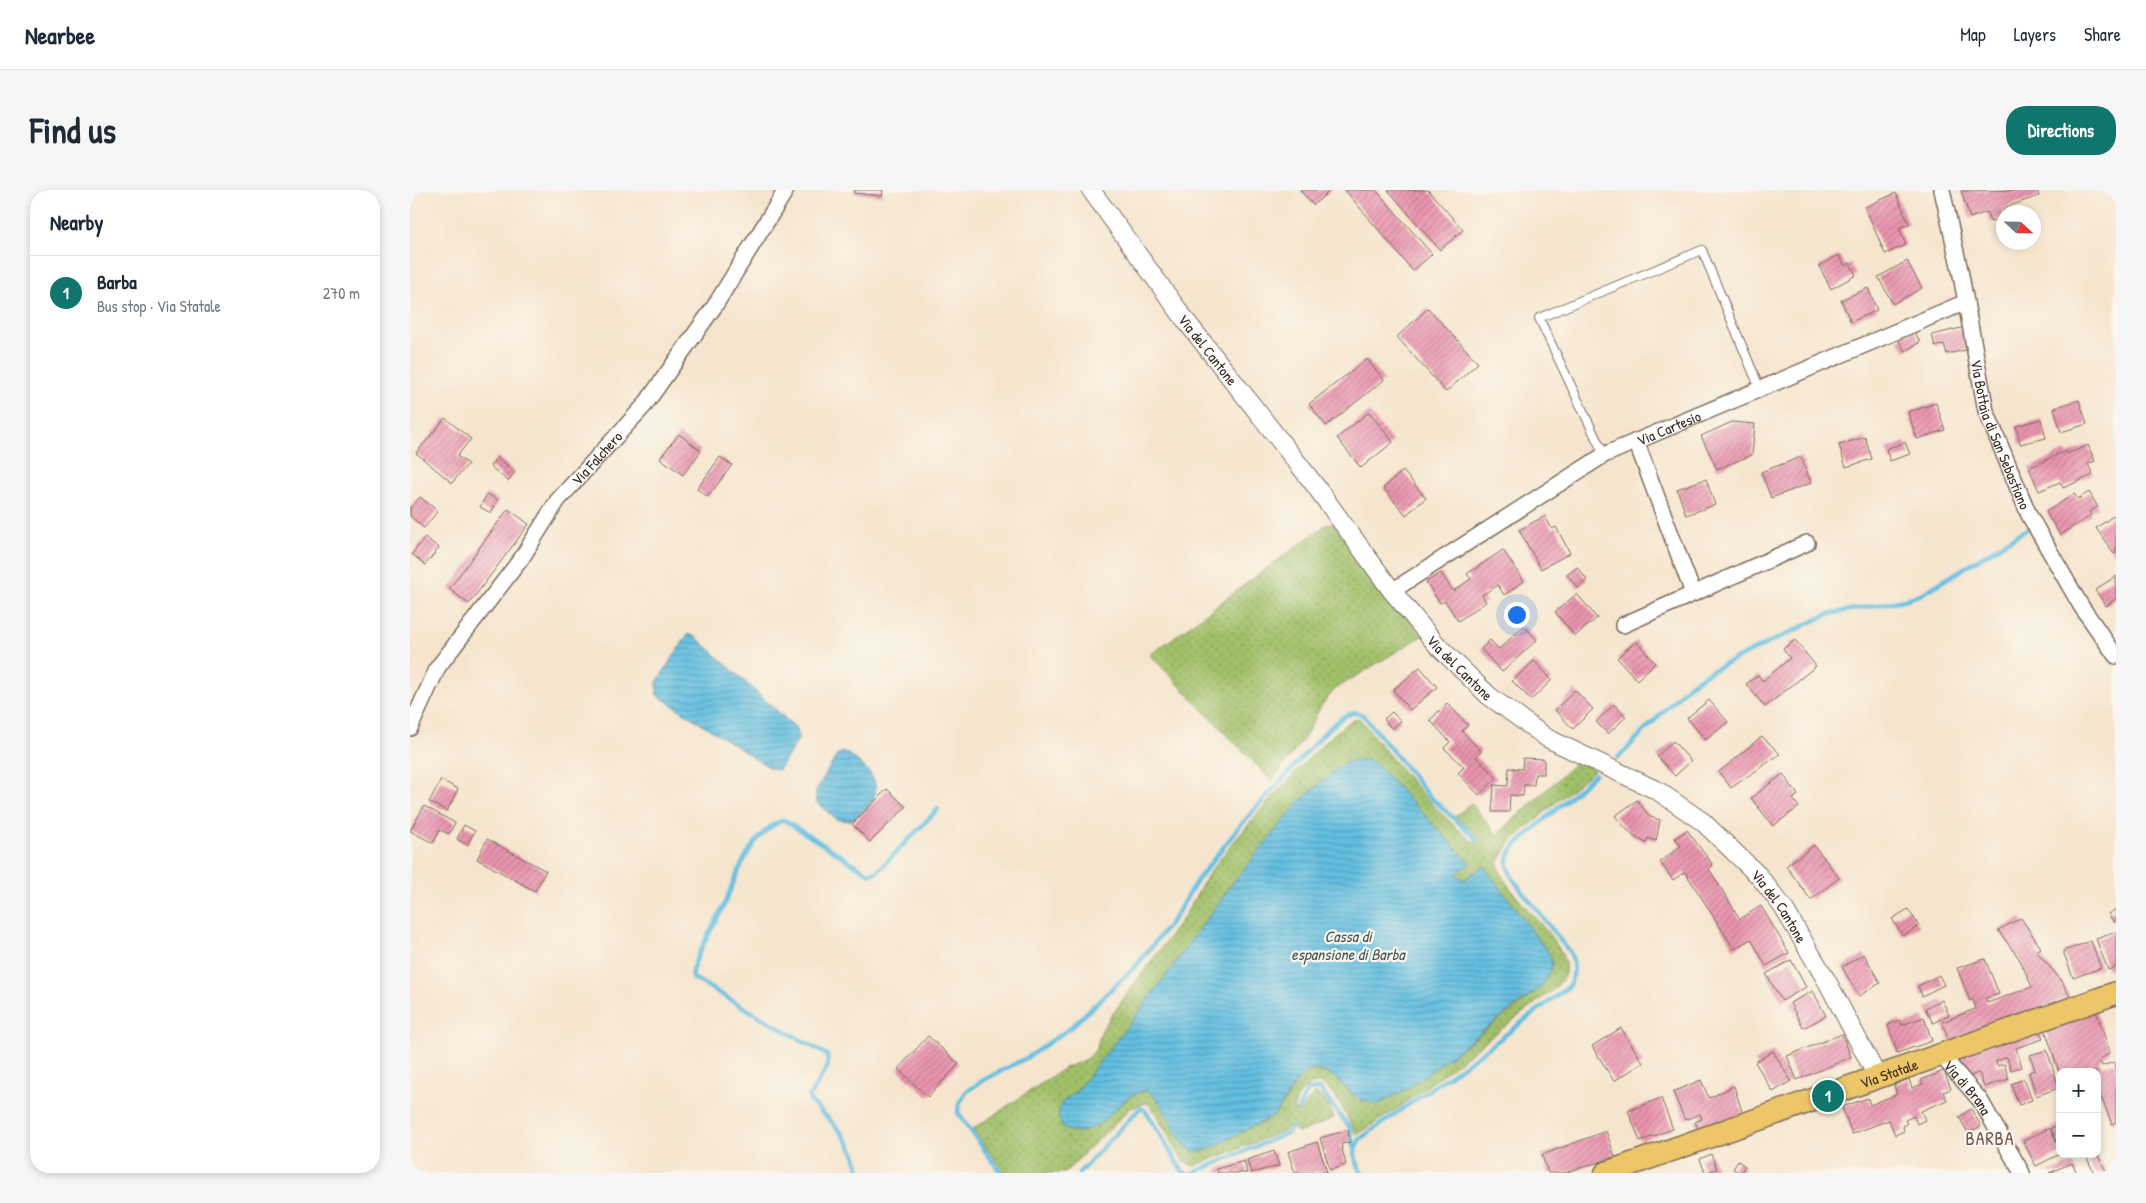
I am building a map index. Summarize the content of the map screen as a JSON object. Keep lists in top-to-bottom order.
{
  "streets": {
    "main road": ["Via Statale"],
    "street": [
      "Via del Cantone",
      "Via Cartesio",
      "Via Bottaia di San Sebastiano",
      "Via Falchero",
      "Via di Brana"
    ]
  },
  "crossings": [
    ["Via del Cantone", "Via Cartesio"],
    ["Via del Cantone", "Via Statale"],
    ["Via Cartesio", "Via Bottaia di San Sebastiano"],
    ["Via Statale", "Via di Brana"]
  ],
  "districts": ["BARBA"],
  "water": ["Cassa di espansione di Barba"],
  "north": "right",
  "page": {
    "header": "Nearbee",
    "nav": ["Map", "Layers", "Share"],
    "buttons": "Directions",
    "title": "Find us",
    "heading": "Nearby",
    "list": [
      {
        "mark": "1",
        "name": "Barba",
        "note": "Bus stop · Via Statale",
        "value": "270 m"
      }
    ],
    "map_buttons": ["+", "−"],
    "pins": "1"
  }
}
